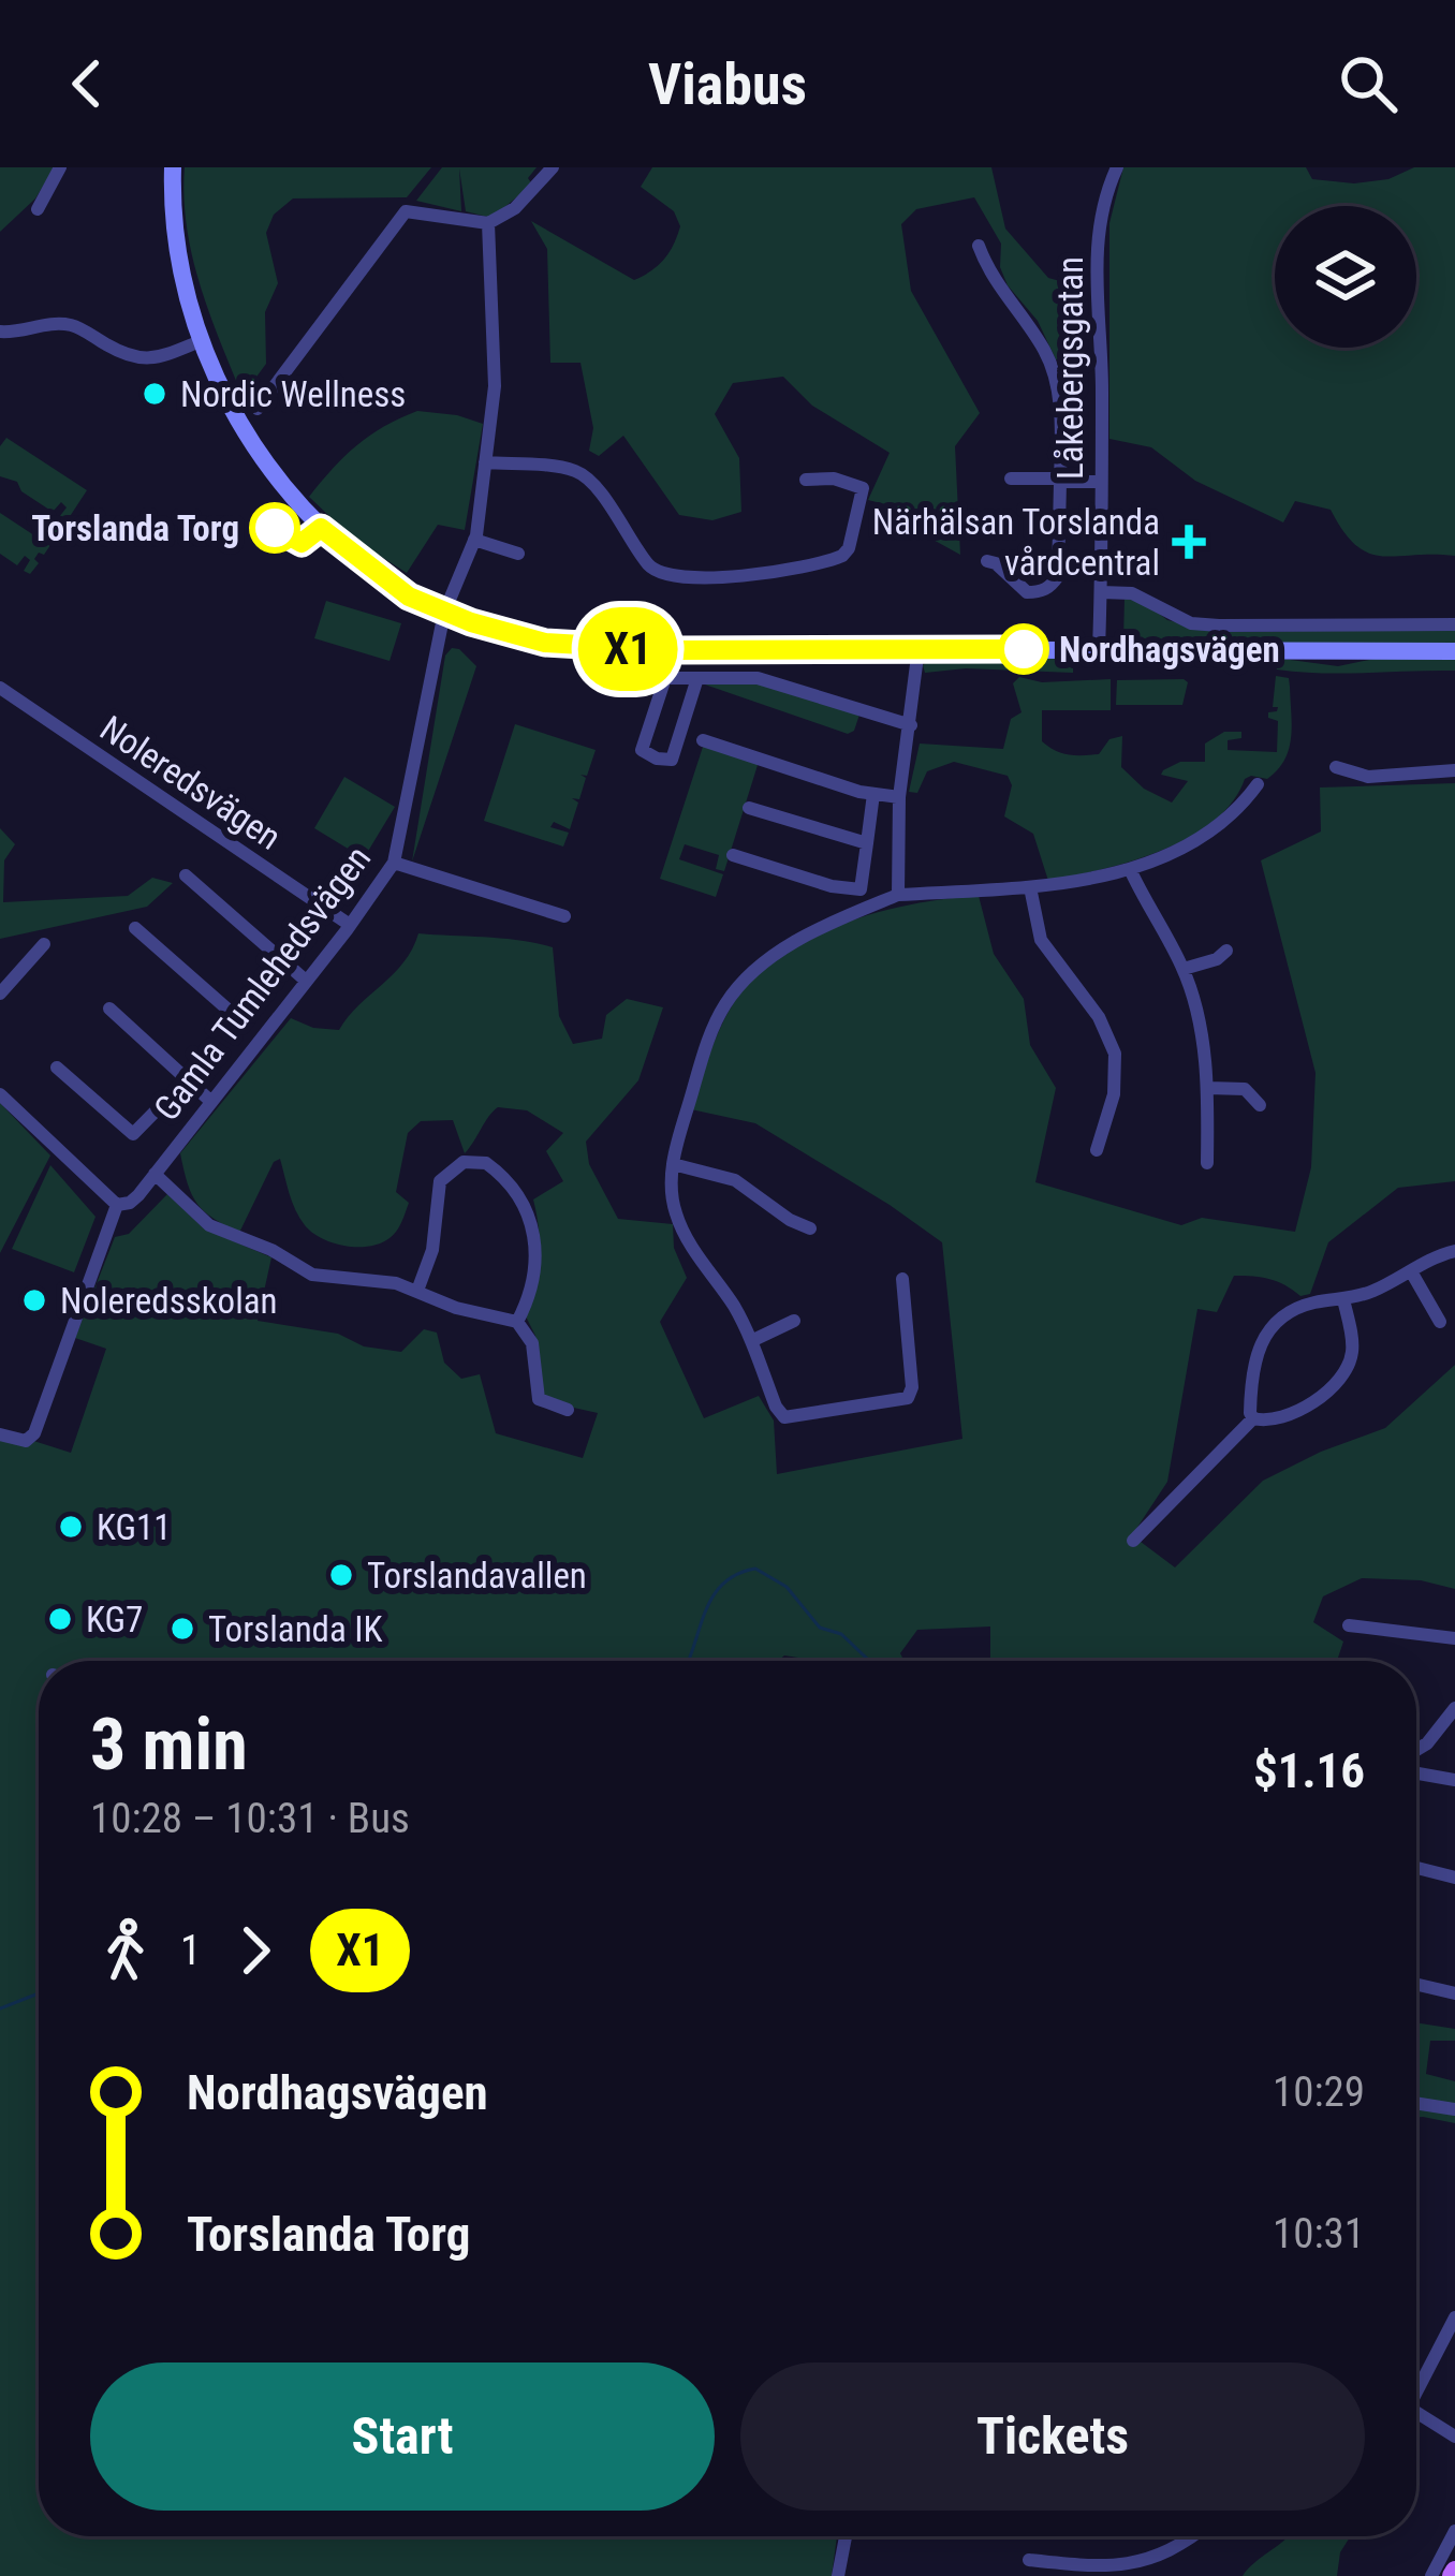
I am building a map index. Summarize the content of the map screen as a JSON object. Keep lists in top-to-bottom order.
{
  "streets": {
    "street": ["Låkebergsgatan", "Noleredsvägen", "Gamla Tumlehedsvägen"]
  },
  "crossings": [
    ["Noleredsvägen", "Gamla Tumlehedsvägen"]
  ],
  "places": {
    "other": [
      "Nordic Wellness",
      "Torslanda Torg",
      "Nordhagsvägen",
      "Noleredsskolan",
      "KG11",
      "Torslandavallen",
      "KG7",
      "Torslanda IK"
    ],
    "health": ["Närhälsan Torslanda vårdcentral"]
  },
  "lines": ["bus line X1"],
  "page": {
    "header": "Viabus",
    "on_map": "X1",
    "heading": ["3 min", "10:28 – 10:31 · Bus", "$1.16"],
    "legs": ["1", "X1"],
    "list": [
      {
        "name": "Nordhagsvägen",
        "value": "10:29"
      },
      {
        "name": "Torslanda Torg",
        "value": "10:31"
      }
    ],
    "buttons": ["Start", "Tickets"]
  }
}
